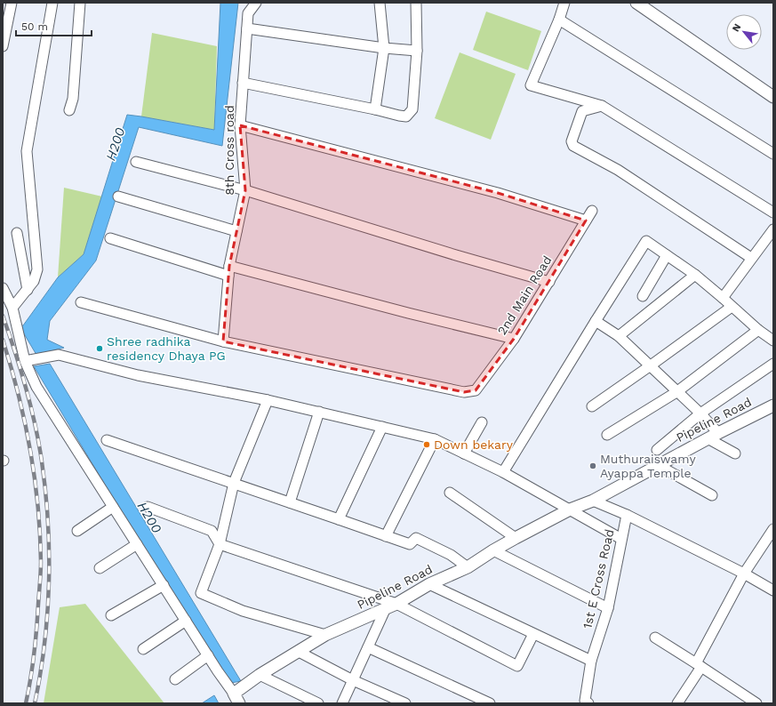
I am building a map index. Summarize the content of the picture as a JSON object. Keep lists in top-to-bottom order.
{
  "streets": {
    "street": [
      "8th Cross road",
      "2nd Main Road",
      "Pipeline Road",
      "1st E Cross Road"
    ]
  },
  "crossings": [
    ["8th Cross road", "2nd Main Road"],
    ["Pipeline Road", "1st E Cross Road"]
  ],
  "water": ["H200"],
  "places": ["Shree radhika residency Dhaya PG", "Down bekary", "Muthuraiswamy Ayappa Temple"],
  "scale_bar": "50 m",
  "north": "top left"
}
